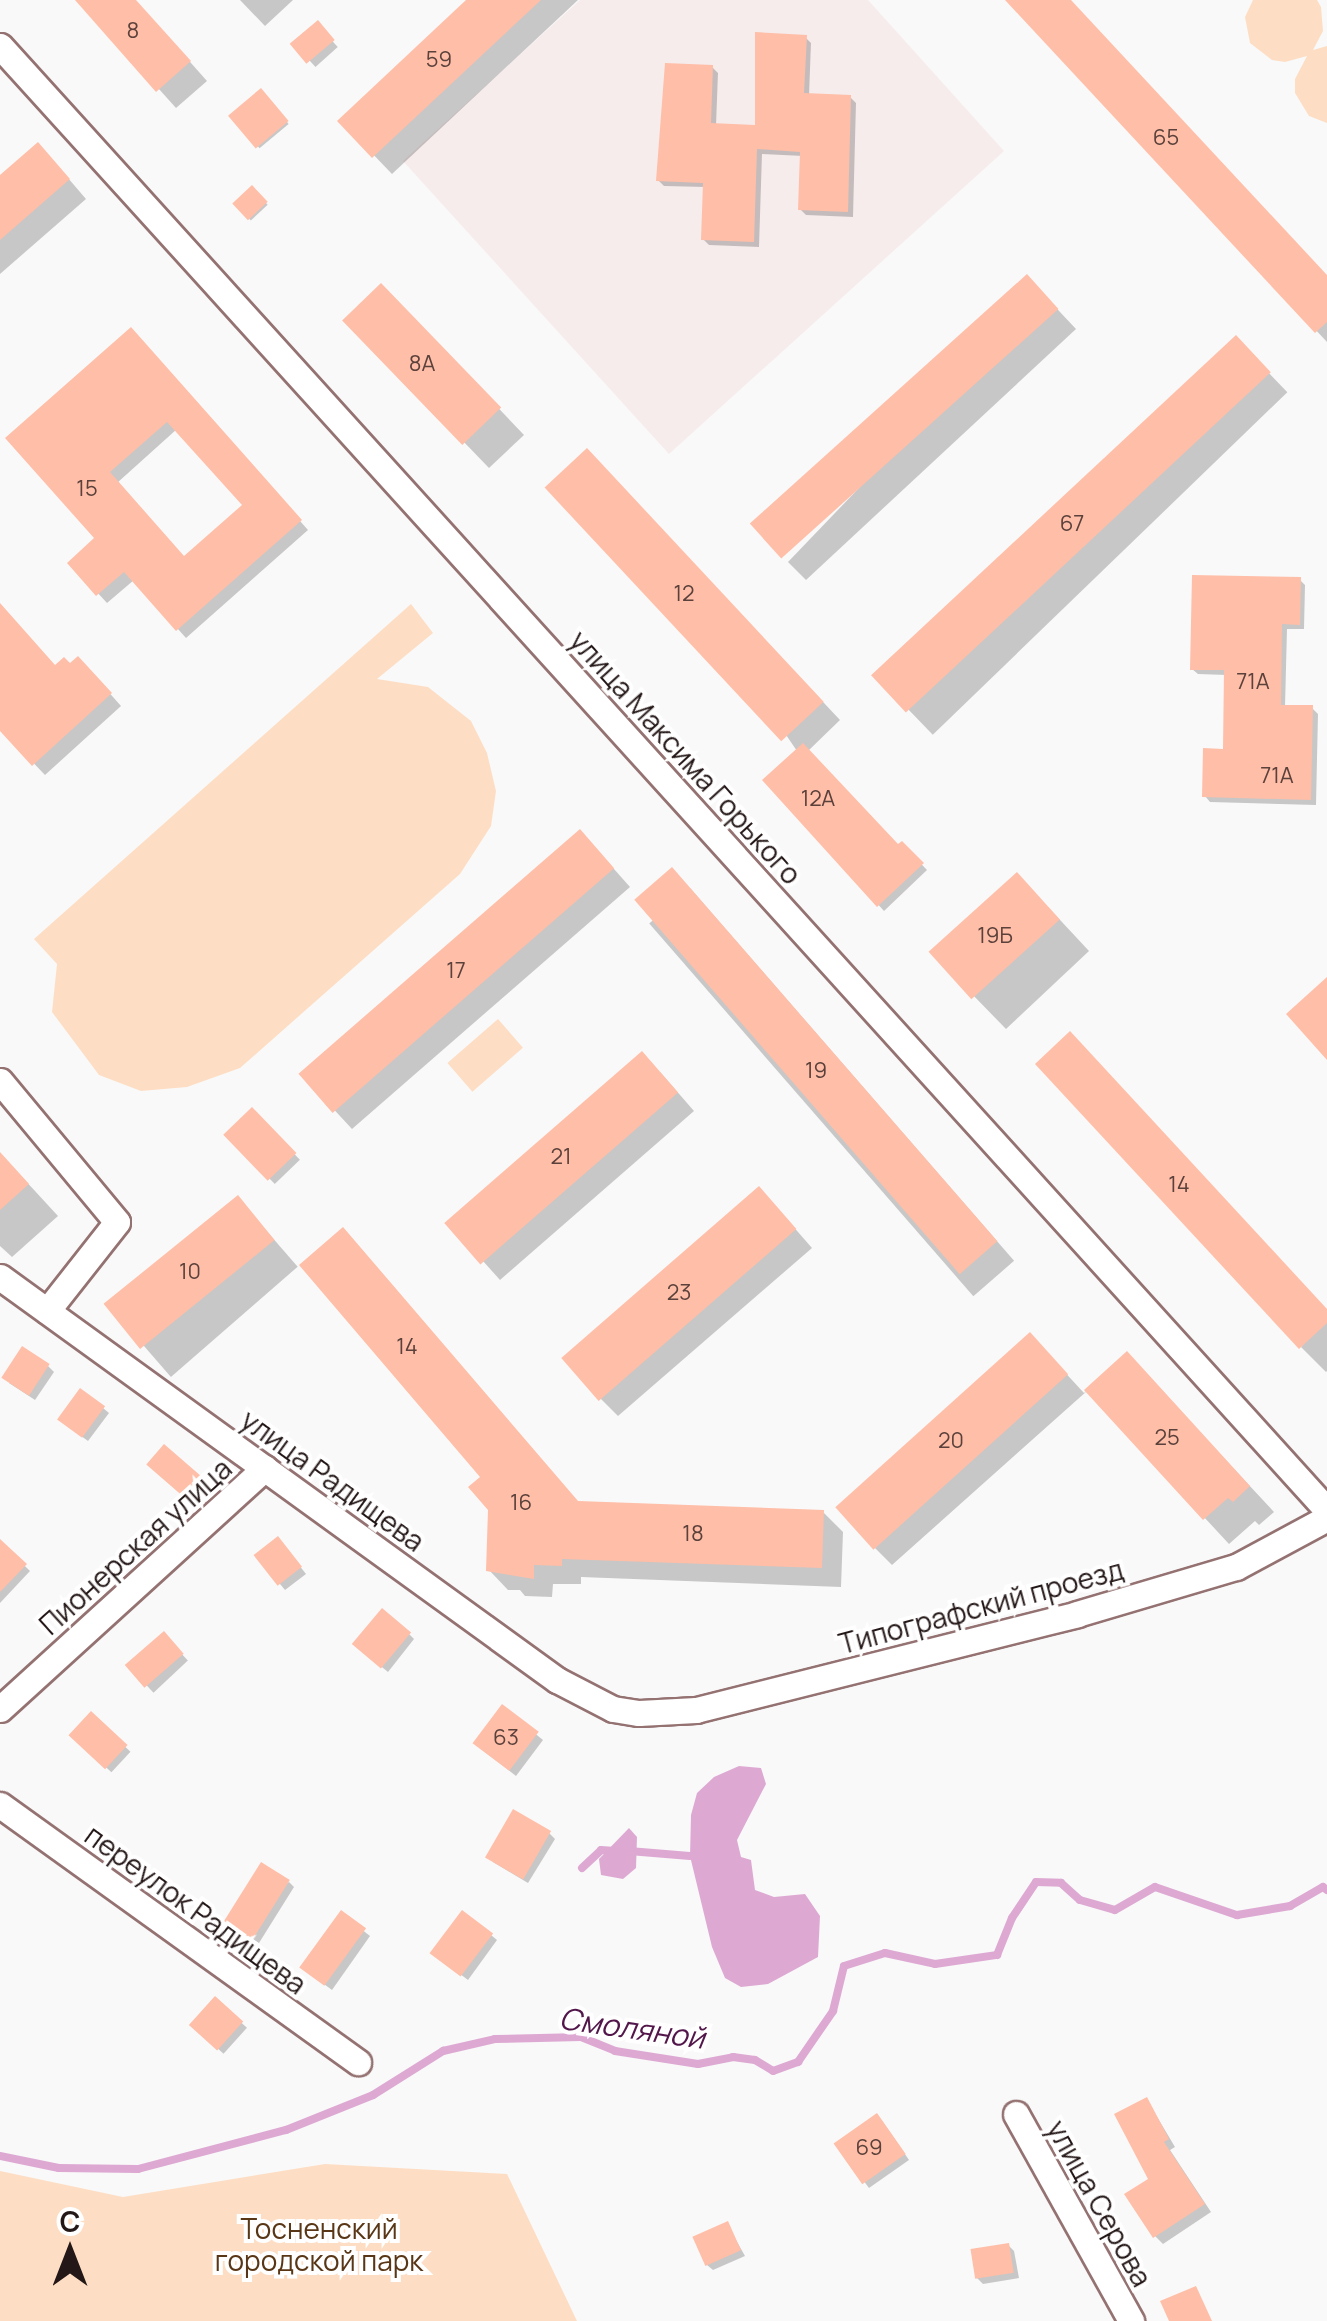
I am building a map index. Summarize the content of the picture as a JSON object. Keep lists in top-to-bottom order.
{
  "streets": {
    "street": [
      "улица Максима Горького",
      "улица Радищева",
      "Пионерская улица",
      "Типографский проезд",
      "переулок Радищева",
      "улица Серова"
    ]
  },
  "crossings": [
    ["улица Радищева", "Пионерская улица"],
    ["улица Радищева", "Типографский проезд"]
  ],
  "water": ["Смоляной"],
  "parks": ["Тосненский городской парк"],
  "house_numbers": [
    "8",
    "59",
    "65",
    "8А",
    "15",
    "67",
    "12",
    "71А",
    "71А",
    "12А",
    "19Б",
    "17",
    "19",
    "21",
    "14",
    "10",
    "23",
    "14",
    "25",
    "20",
    "16",
    "18",
    "63",
    "69"
  ],
  "north": "top"
}
